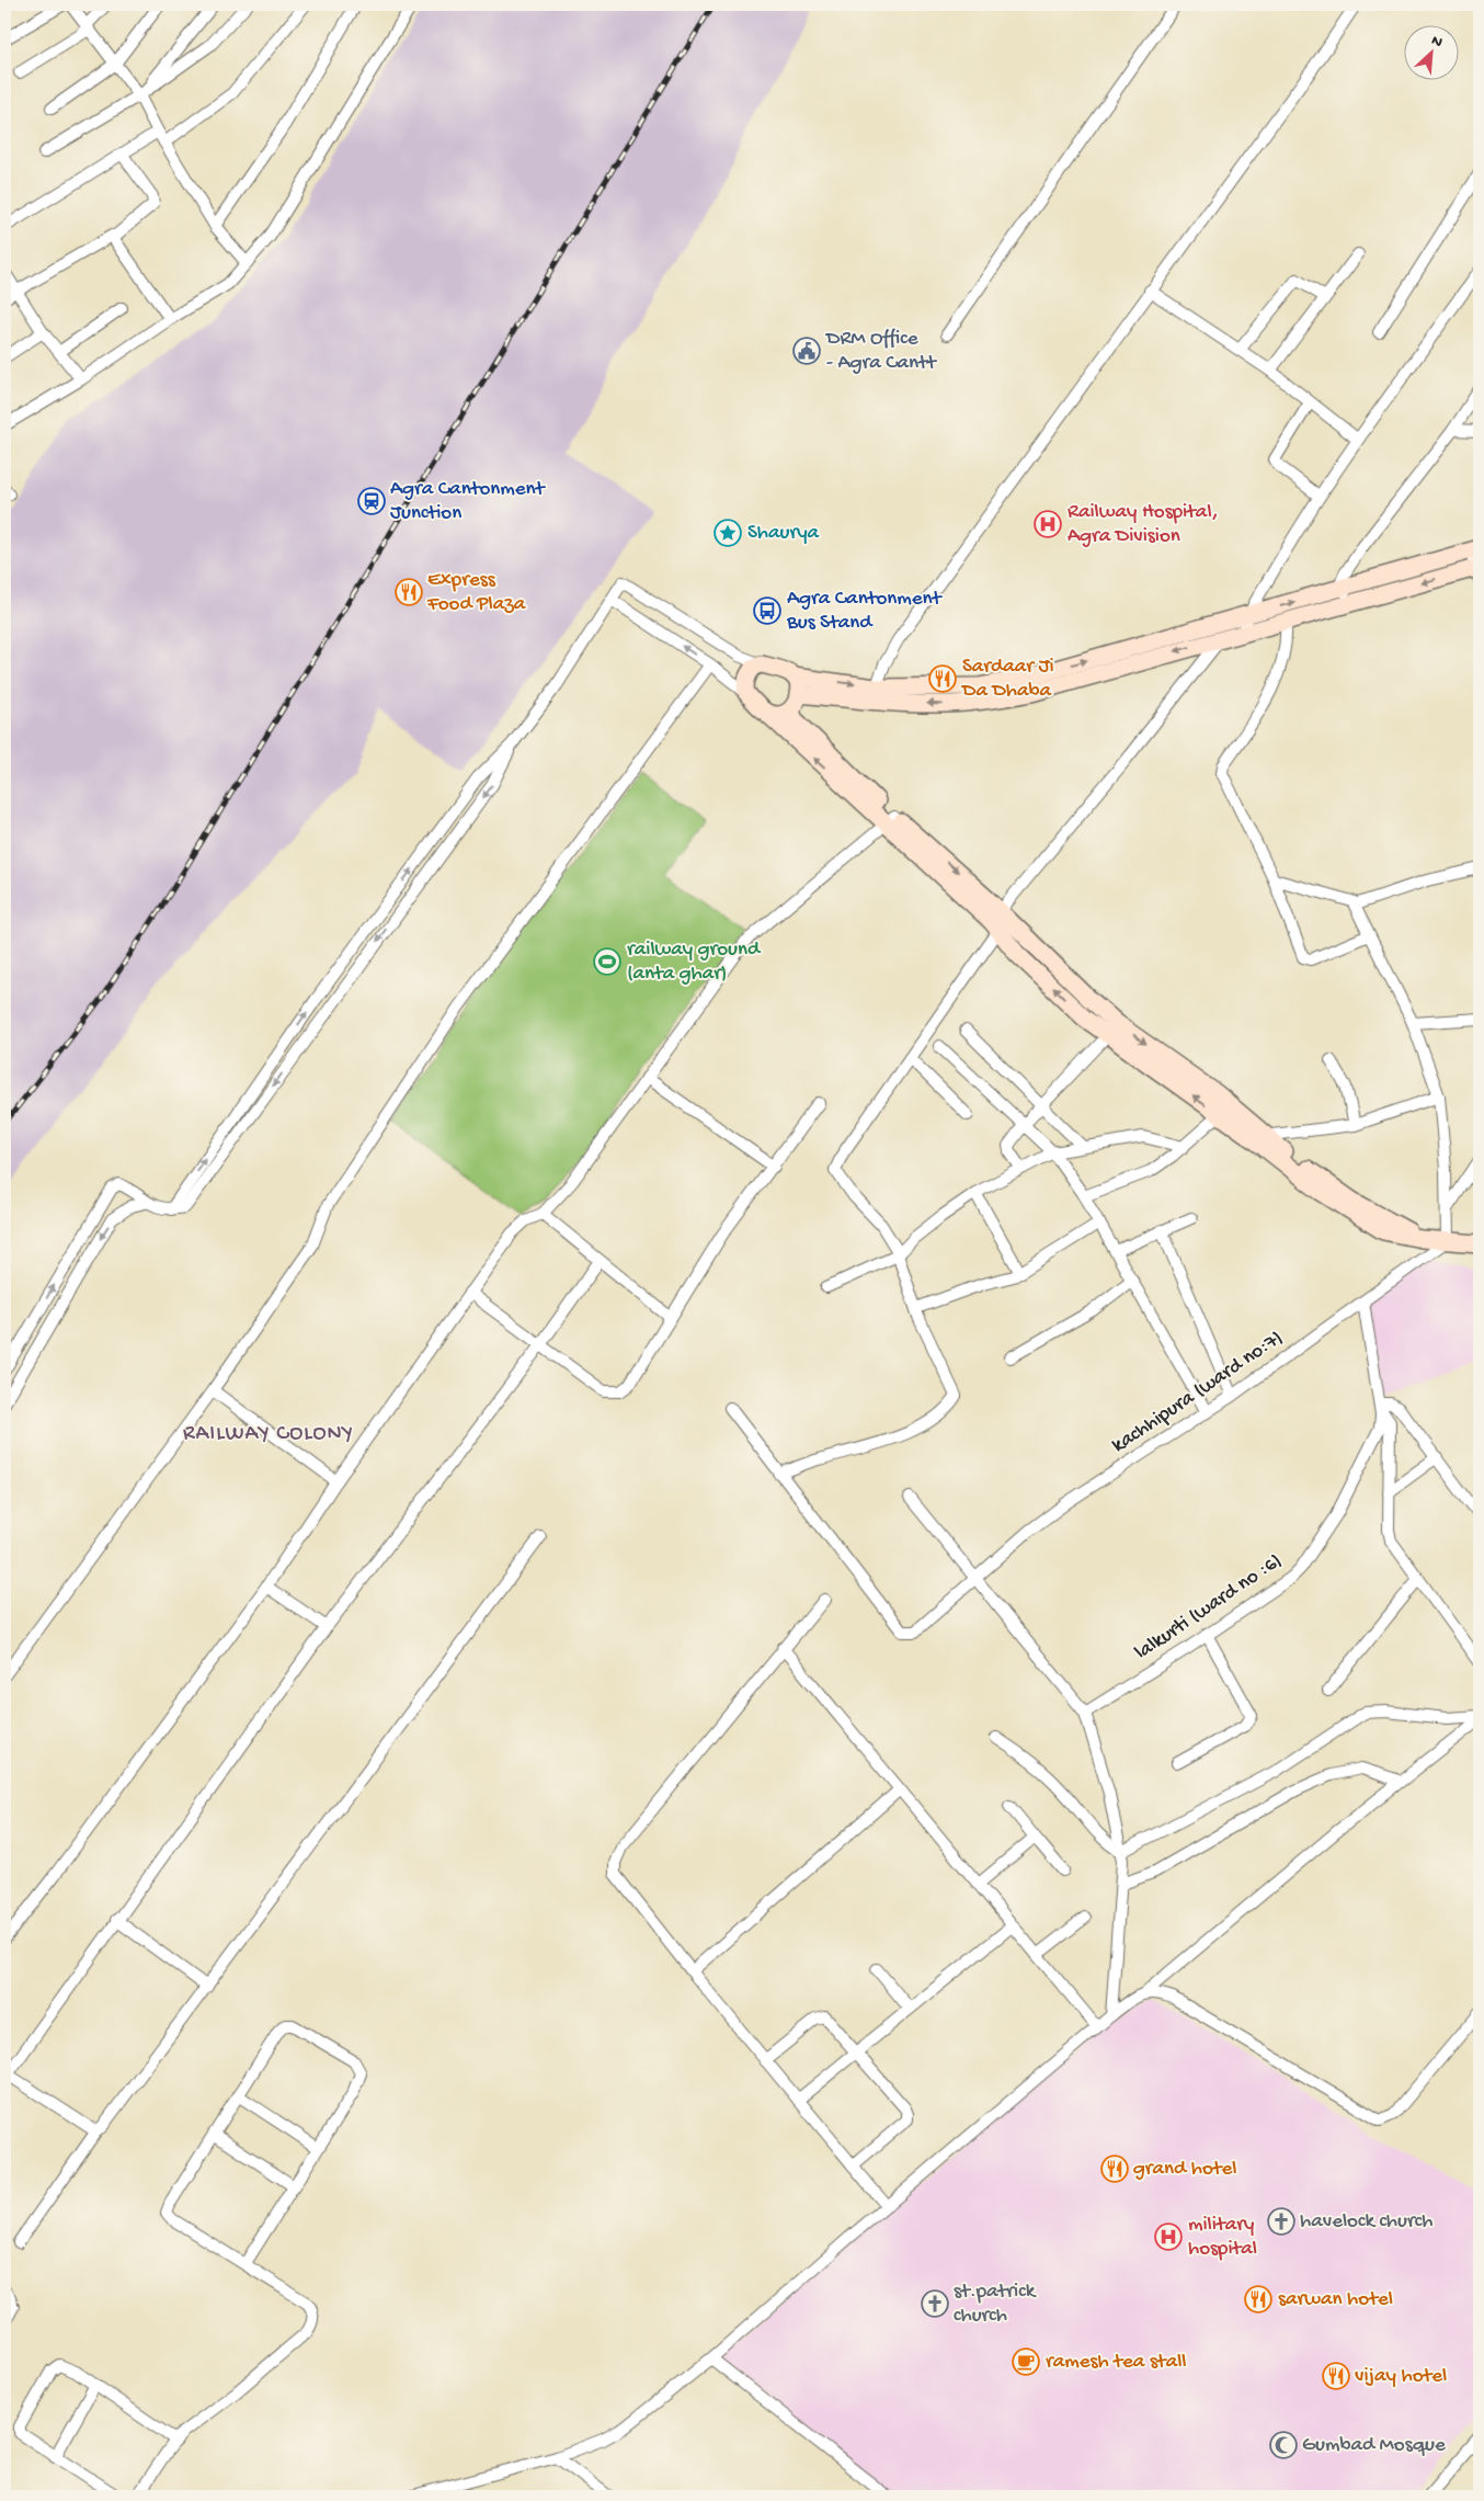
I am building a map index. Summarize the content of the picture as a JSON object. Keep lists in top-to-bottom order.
{
  "streets": {
    "street": ["kachhipura (ward no:7)", "lalkurti (ward no :6)"]
  },
  "districts": ["RAILWAY COLONY"],
  "places": {
    "public building": ["DRM Office - Agra Cantt"],
    "station": ["Agra Cantonment Junction"],
    "hospital": ["Railway Hospital, Agra Division", "military hospital"],
    "place": ["Shaurya"],
    "restaurant": [
      "Express Food Plaza",
      "Sardaar Ji Da Dhaba",
      "grand hotel",
      "sarwan hotel",
      "vijay hotel"
    ],
    "bus stop": ["Agra Cantonment Bus Stand"],
    "sports": ["railway ground (anta ghar)"],
    "church": ["havelock church", "st.patrick church"],
    "cafe": ["ramesh tea stall"],
    "mosque": ["Gumbad Mosque"]
  },
  "north": "top right"
}
